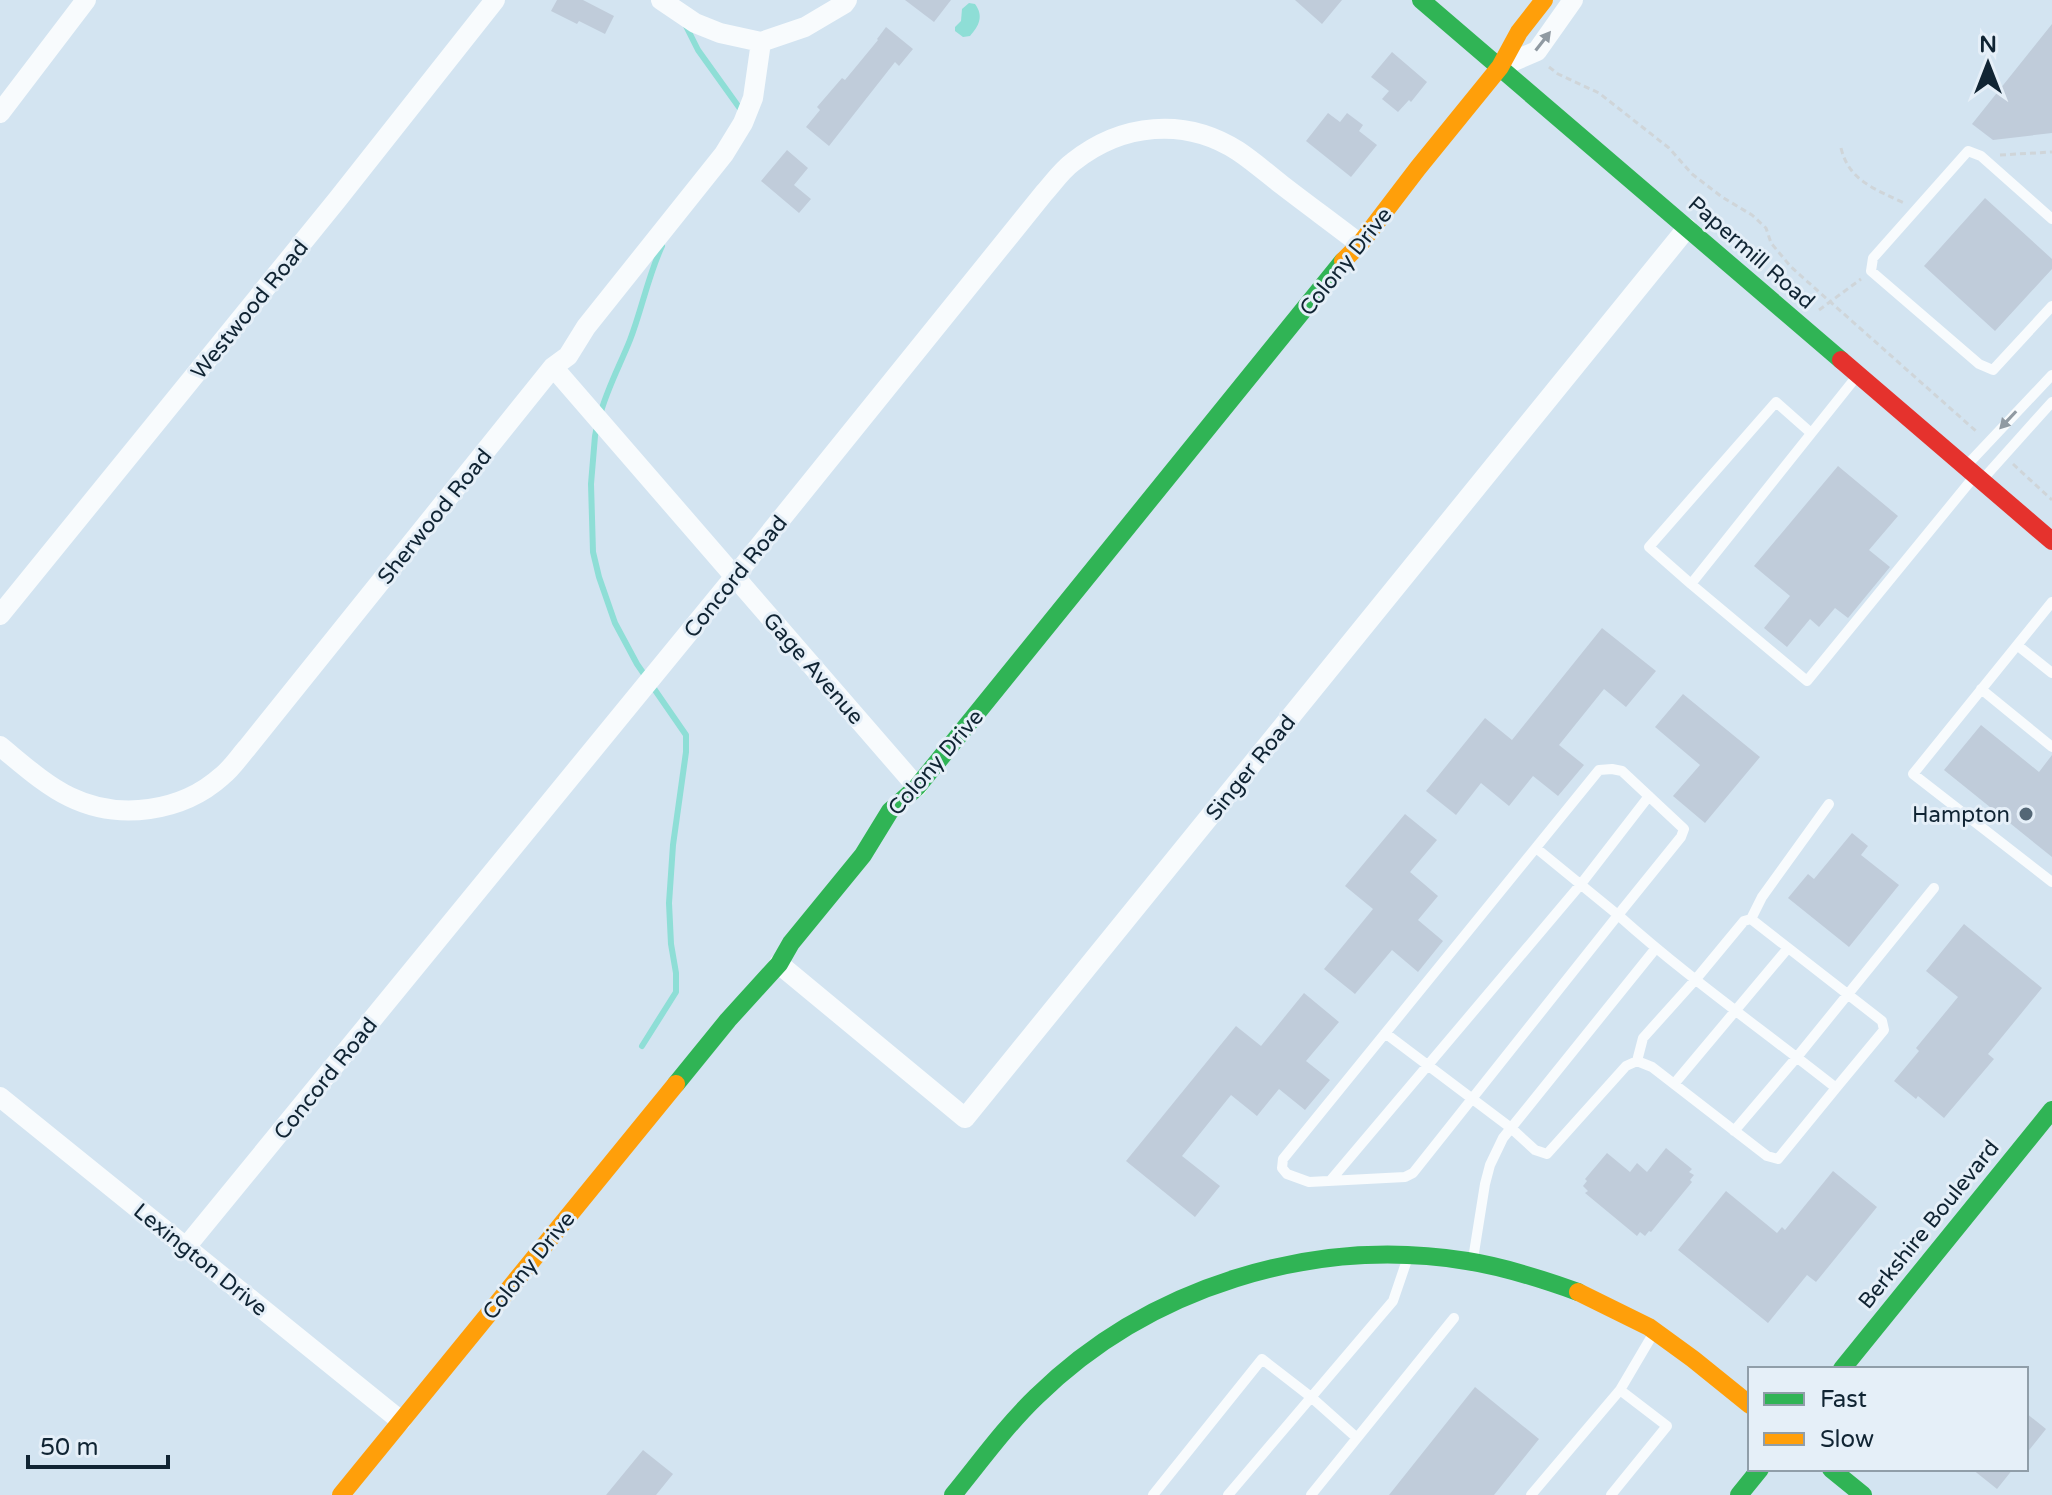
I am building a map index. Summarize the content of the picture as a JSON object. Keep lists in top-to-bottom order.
{
  "streets": {
    "street": [
      "Papermill Road",
      "Colony Drive",
      "Westwood Road",
      "Sherwood Road",
      "Concord Road",
      "Gage Avenue",
      "Singer Road",
      "Berkshire Boulevard",
      "Lexington Drive"
    ]
  },
  "crossings": [
    ["Papermill Road", "Colony Drive"],
    ["Papermill Road", "Singer Road"],
    ["Colony Drive", "Concord Road"],
    ["Colony Drive", "Gage Avenue"],
    ["Colony Drive", "Singer Road"],
    ["Colony Drive", "Lexington Drive"],
    ["Sherwood Road", "Gage Avenue"],
    ["Concord Road", "Gage Avenue"],
    ["Concord Road", "Lexington Drive"]
  ],
  "places": ["Hampton"],
  "legend": ["Fast", "Slow"],
  "scale_bar": "50 m",
  "north": "top"
}
